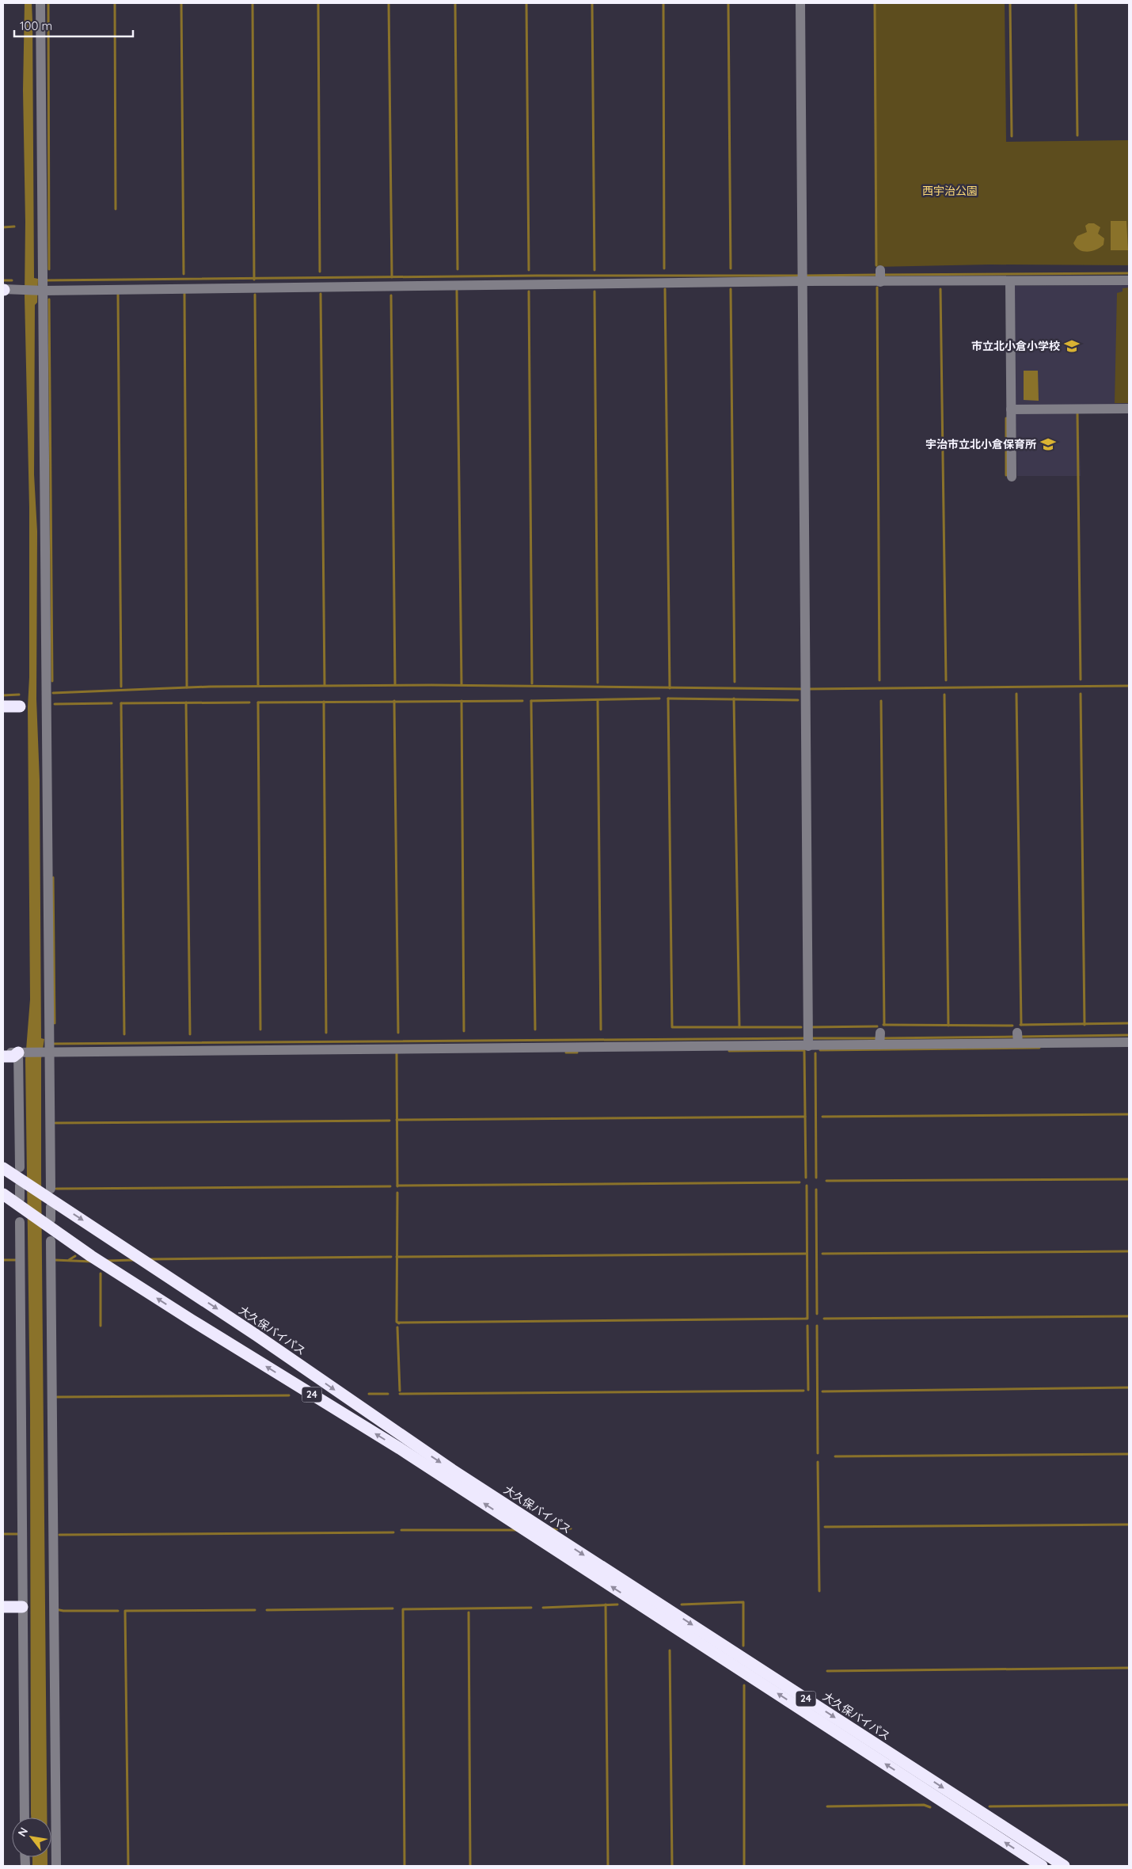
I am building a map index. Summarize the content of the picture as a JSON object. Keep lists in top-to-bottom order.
{
  "streets": {
    "highway": ["大久保バイパス", "24"]
  },
  "parks": ["西宇治公園"],
  "places": {
    "school or university": ["市立北小倉小学校", "宇治市立北小倉保育所"]
  },
  "scale_bar": "100 m",
  "north": "top left"
}
